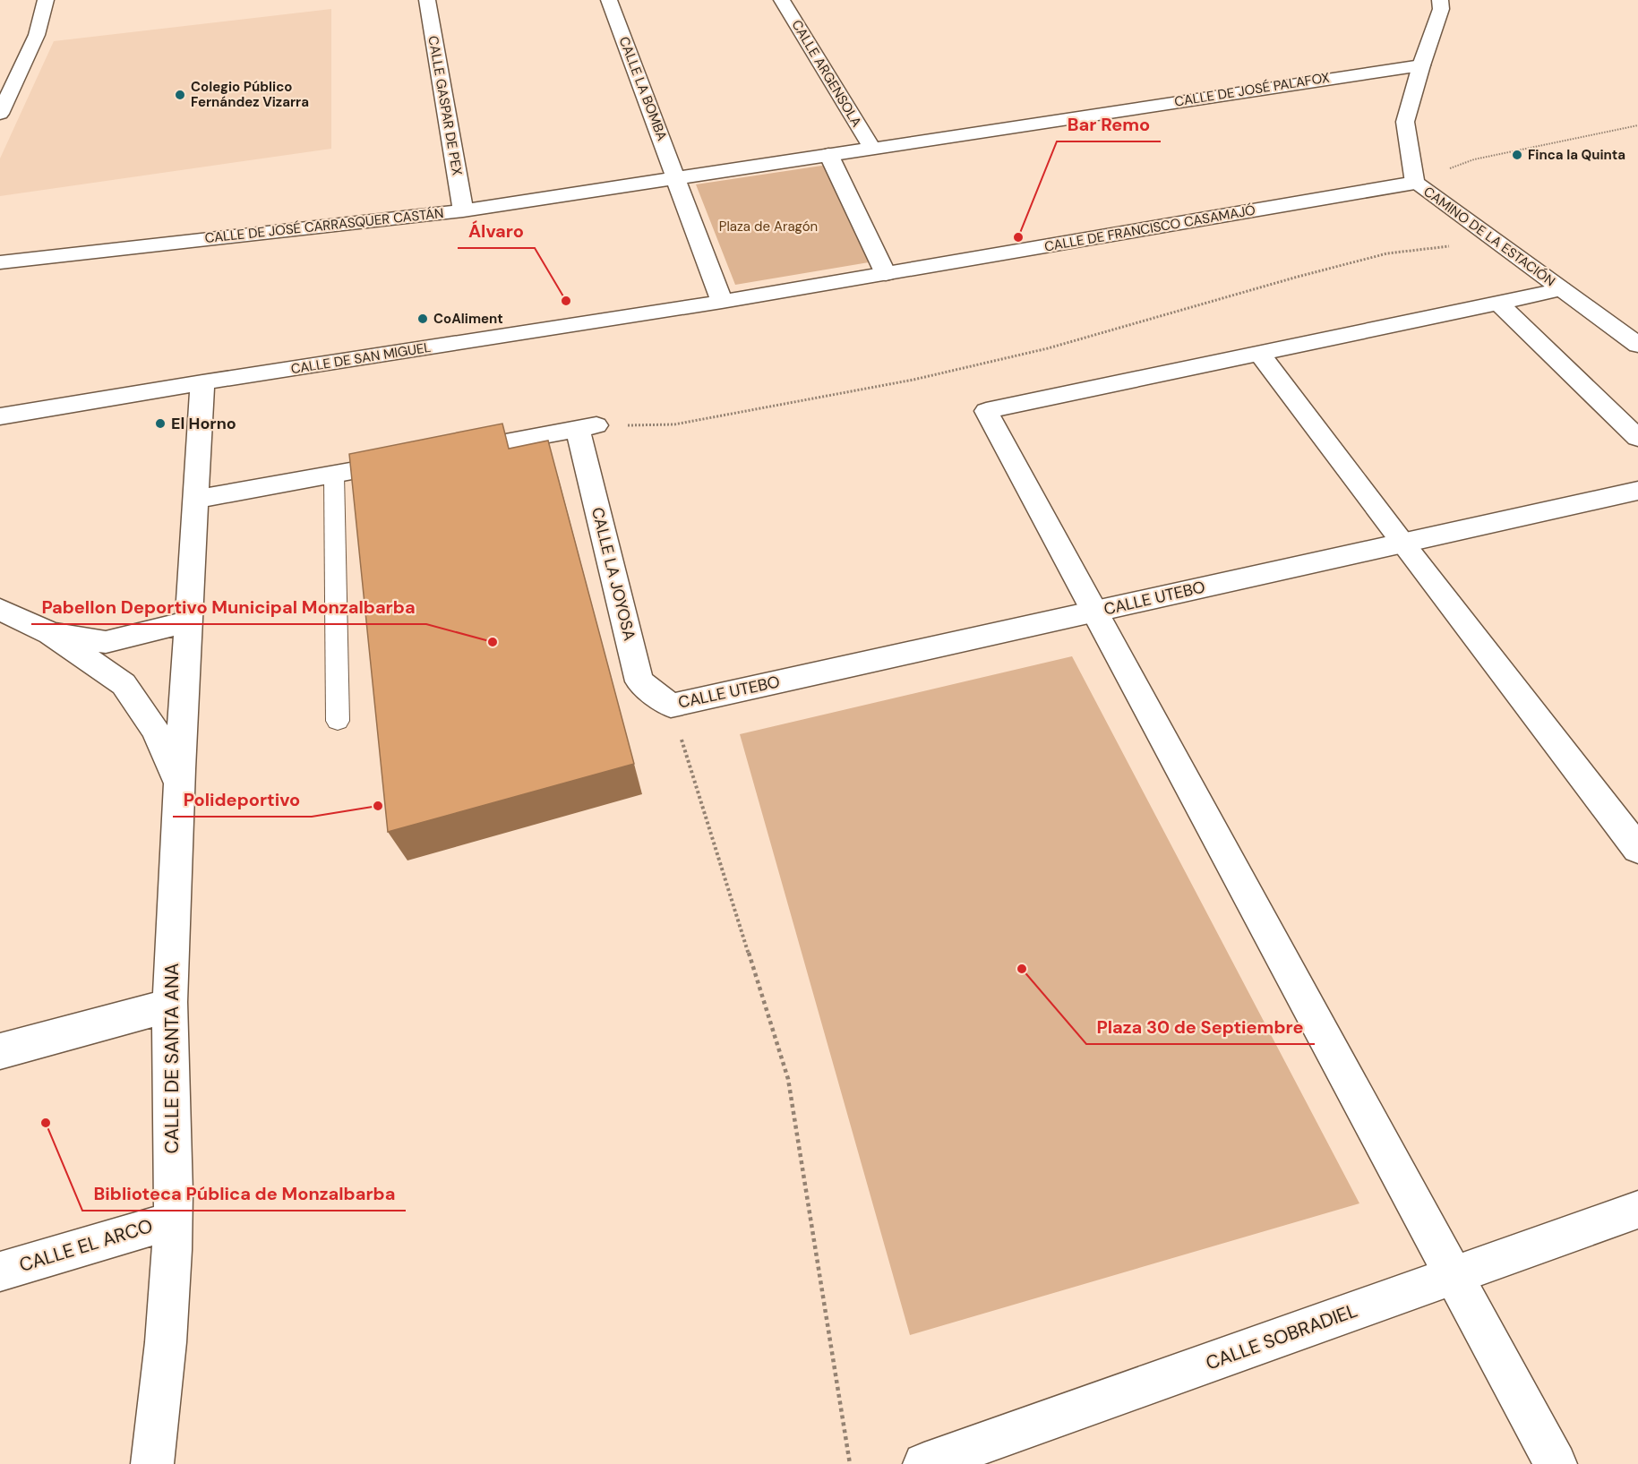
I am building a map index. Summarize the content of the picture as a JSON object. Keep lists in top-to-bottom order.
{
  "streets": {
    "street": [
      "CALLE ARGENSOLA",
      "CALLE LA BOMBA",
      "CALLE DE JOSÉ PALAFOX",
      "CALLE GASPAR DE PEX",
      "CALLE DE JOSÉ CARRASQUER CASTÁN",
      "CALLE DE FRANCISCO CASAMAJÓ",
      "CAMINO DE LA ESTACIÓN",
      "CALLE DE SAN MIGUEL",
      "CALLE LA JOYOSA",
      "CALLE UTEBO",
      "CALLE DE SANTA ANA",
      "CALLE EL ARCO",
      "CALLE SOBRADIEL"
    ]
  },
  "crossings": [
    ["CALLE ARGENSOLA", "CALLE DE JOSÉ PALAFOX"],
    ["CALLE LA BOMBA", "CALLE DE JOSÉ CARRASQUER CASTÁN"],
    ["CALLE DE JOSÉ PALAFOX", "CAMINO DE LA ESTACIÓN"],
    ["CALLE GASPAR DE PEX", "CALLE DE JOSÉ CARRASQUER CASTÁN"],
    ["CALLE DE FRANCISCO CASAMAJÓ", "CAMINO DE LA ESTACIÓN"],
    ["CALLE DE SAN MIGUEL", "CALLE DE SANTA ANA"],
    ["CALLE LA JOYOSA", "CALLE UTEBO"],
    ["CALLE DE SANTA ANA", "CALLE EL ARCO"]
  ],
  "parks": ["Plaza de Aragón"],
  "places": [
    "Colegio Público Fernández Vizarra",
    "Finca la Quinta",
    "Bar Remo",
    "Álvaro",
    "CoAliment",
    "El Horno",
    "Pabellon Deportivo Municipal Monzalbarba",
    "Polideportivo",
    "Plaza 30 de Septiembre",
    "Biblioteca Pública de Monzalbarba"
  ]
}
